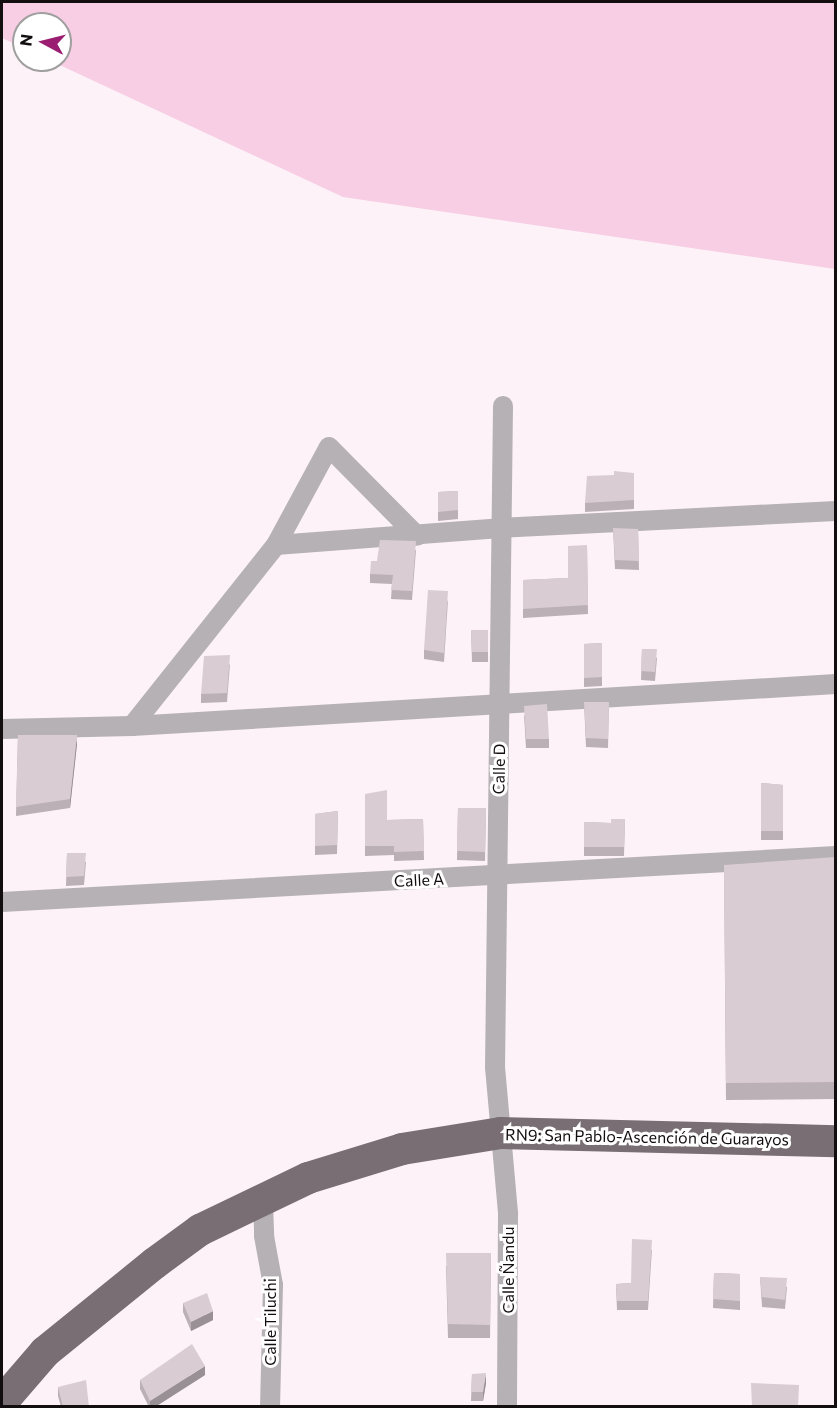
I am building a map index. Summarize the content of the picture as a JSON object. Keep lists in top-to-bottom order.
{
  "streets": {
    "highway": ["RN9: San Pablo-Ascención de Guarayos"],
    "street": [
      "Calle D",
      "Calle A",
      "Calle Ñandu",
      "Calle Tiluchi"
    ]
  },
  "crossings": [
    ["Calle D", "Calle A"],
    ["Calle D", "RN9: San Pablo-Ascención de Guarayos"],
    ["Calle D", "Calle Ñandu"],
    ["RN9: San Pablo-Ascención de Guarayos", "Calle Ñandu"],
    ["RN9: San Pablo-Ascención de Guarayos", "Calle Tiluchi"]
  ],
  "north": "left"
}
